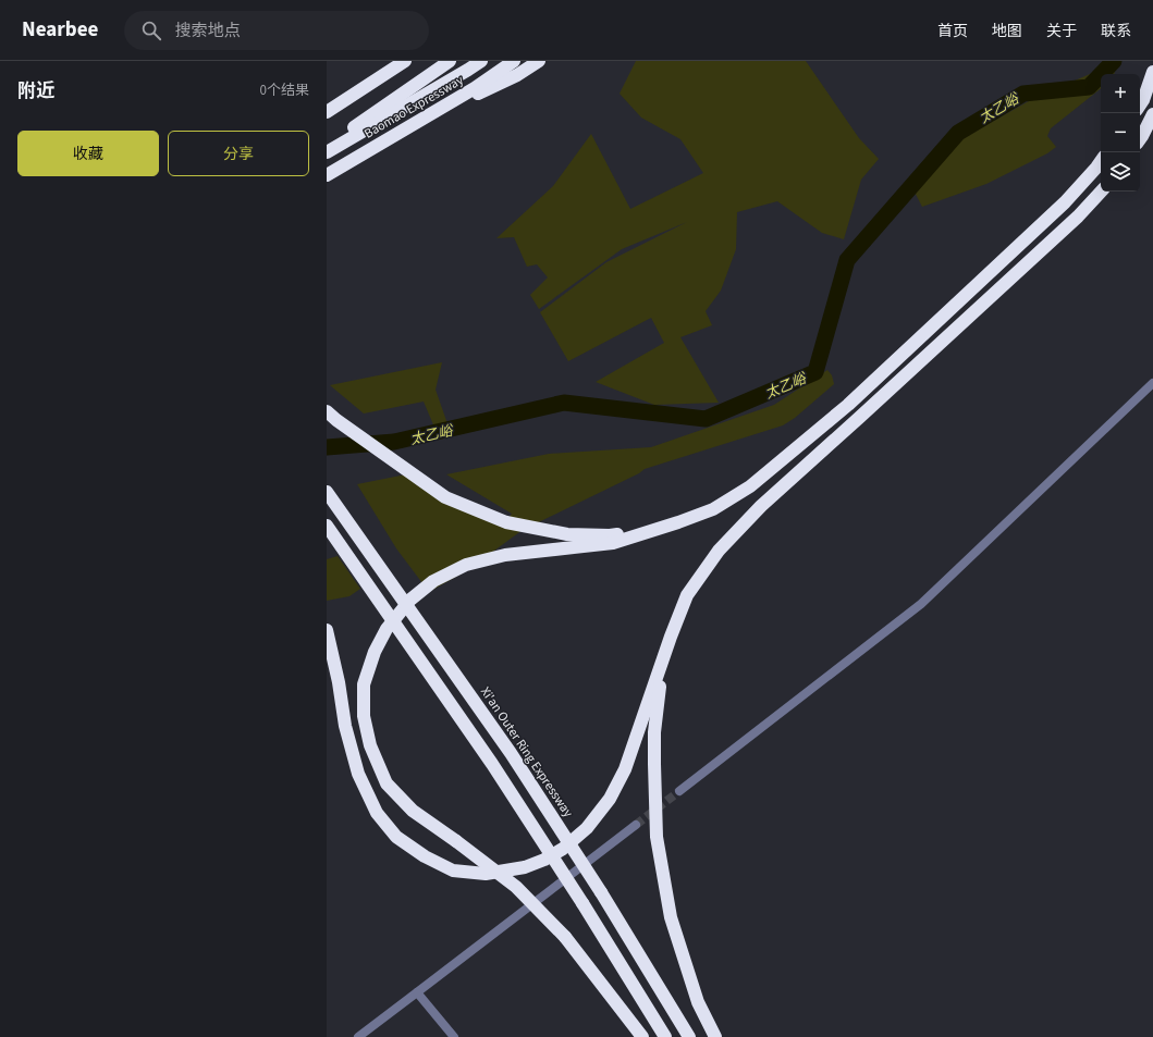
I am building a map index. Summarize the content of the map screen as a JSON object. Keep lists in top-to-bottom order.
{
  "streets": {
    "highway": ["Baomao Expressway", "Xi'an Outer Ring Expressway"]
  },
  "water": ["太乙峪"],
  "page": {
    "header": "Nearbee",
    "search": "搜索地点",
    "nav": [
      "首页",
      "地图",
      "关于",
      "联系"
    ],
    "heading": ["附近", "0个结果"],
    "map_buttons": ["+", "−"],
    "buttons": ["收藏", "分享"]
  }
}
